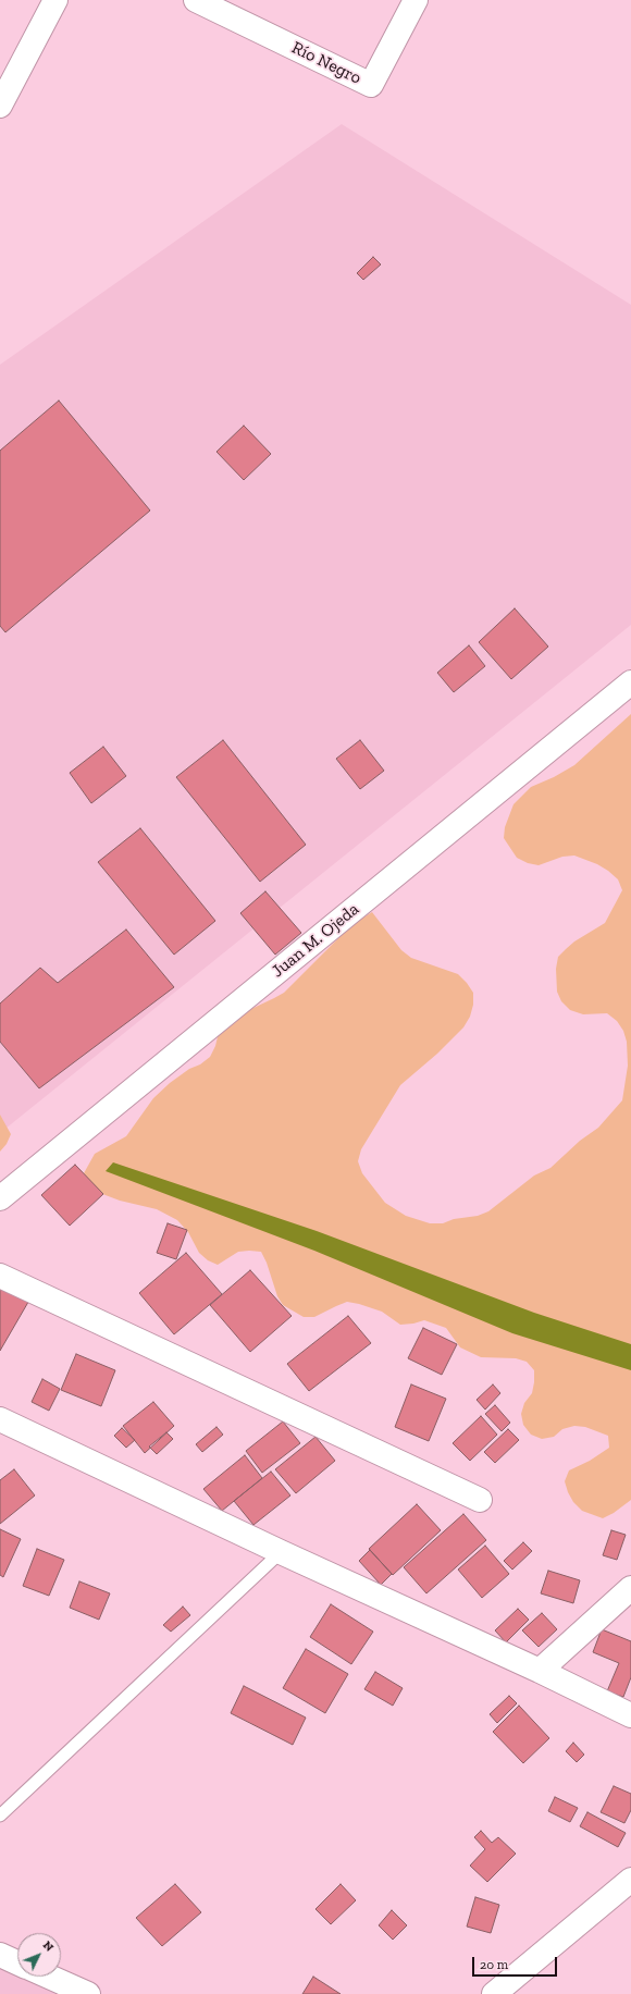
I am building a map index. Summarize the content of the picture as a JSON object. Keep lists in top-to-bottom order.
{
  "streets": {
    "street": ["Río Negro", "Juan M. Ojeda"]
  },
  "scale_bar": "20 m",
  "north": "top right"
}
